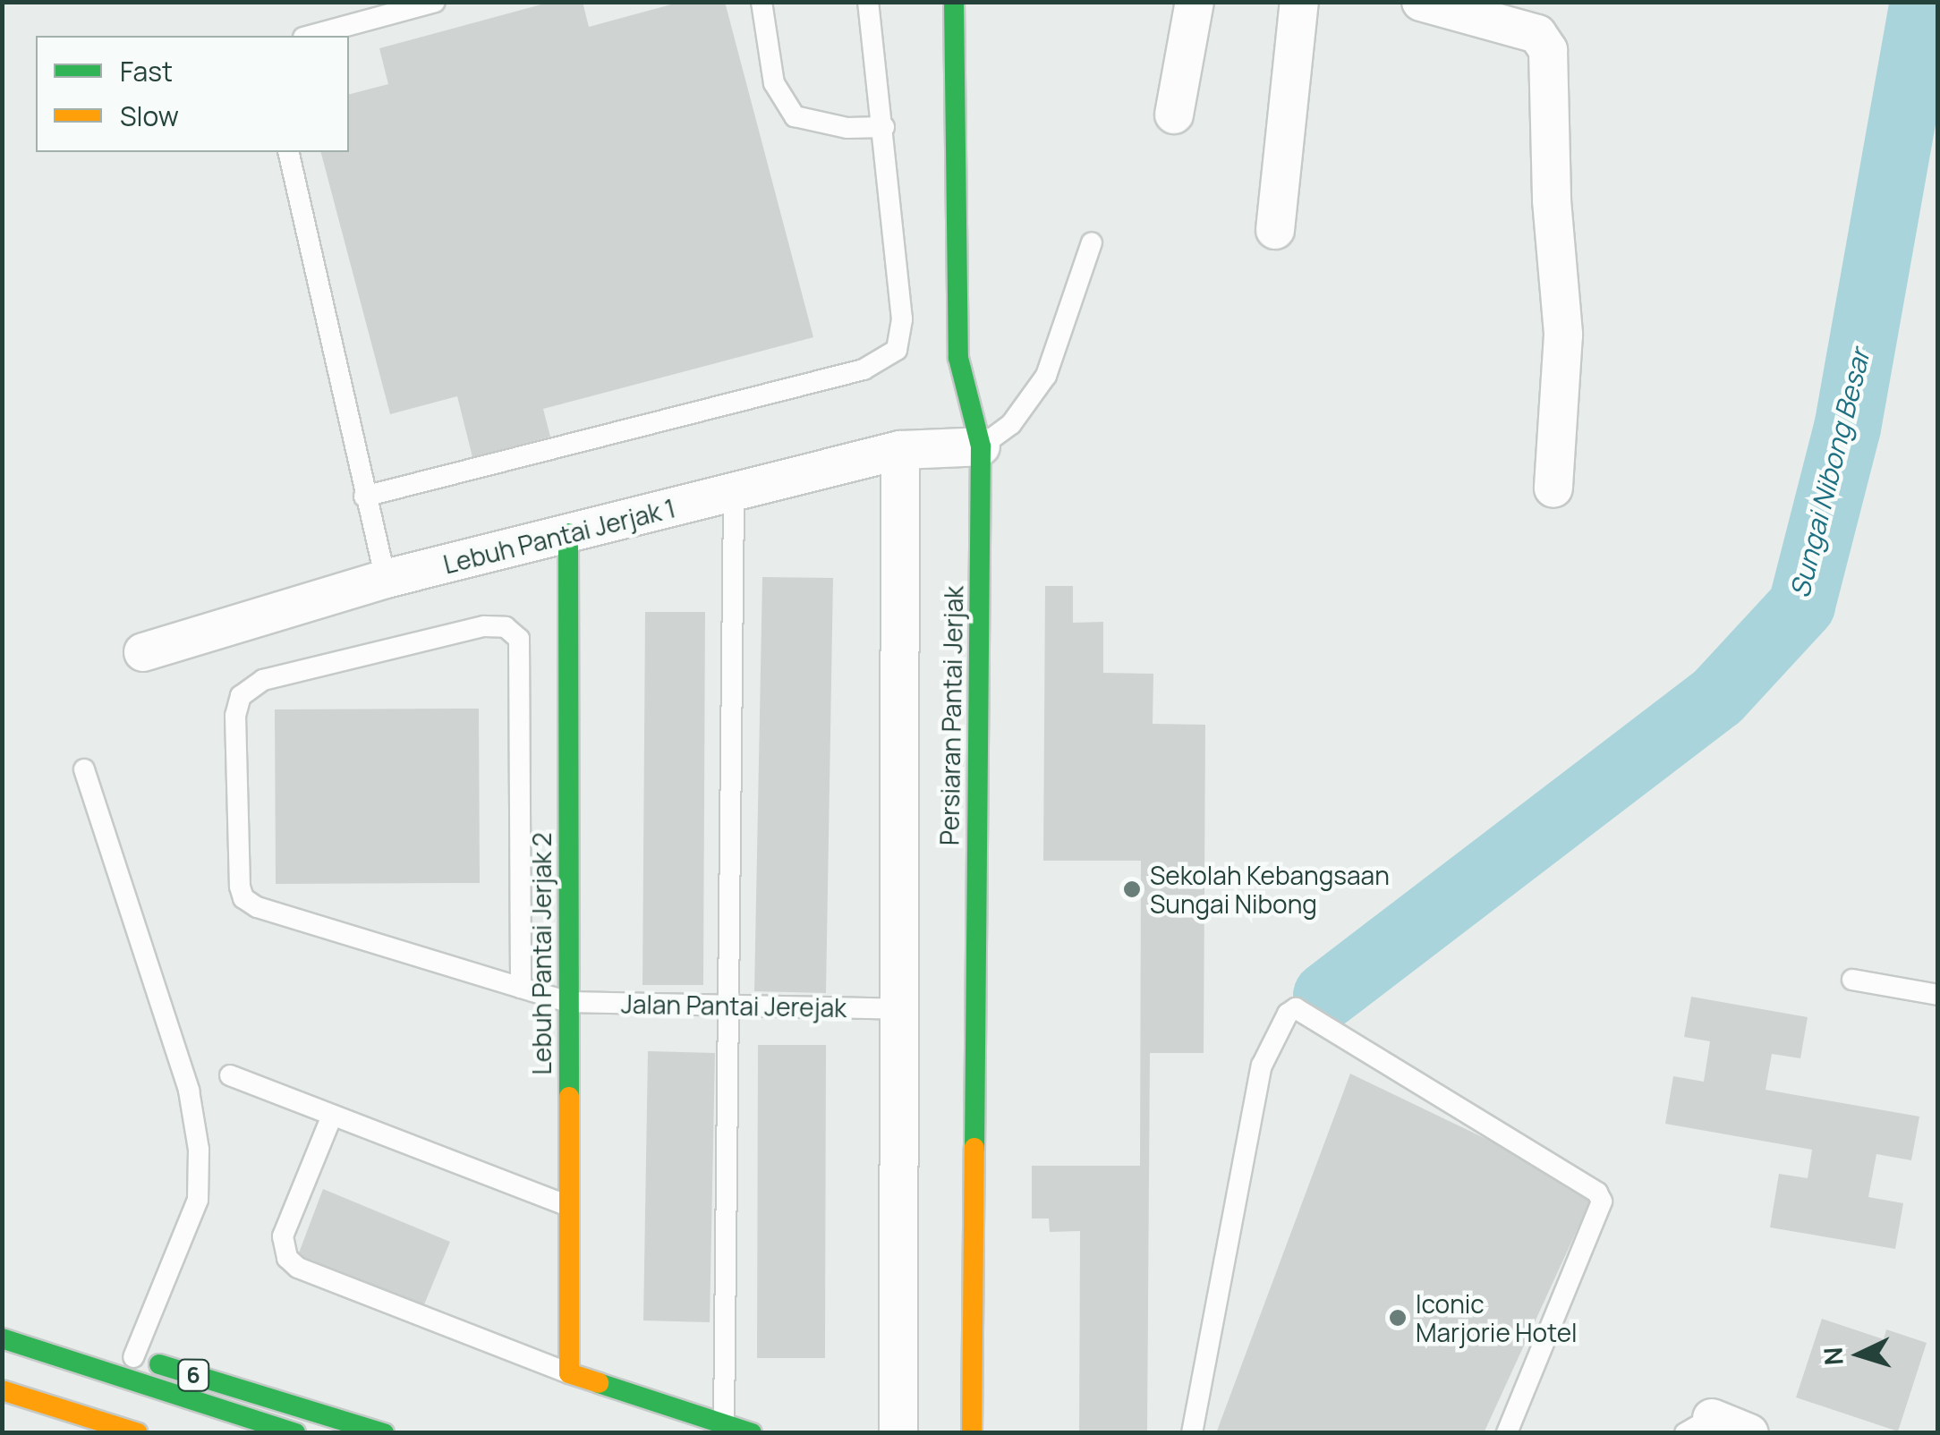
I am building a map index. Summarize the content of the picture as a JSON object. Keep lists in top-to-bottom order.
{
  "streets": {
    "main road": ["Persiaran Pantai Jerjak", "Lebuh Pantai Jerjak 2", "6"],
    "street": ["Lebuh Pantai Jerjak 1"],
    "lane": ["Jalan Pantai Jerejak"]
  },
  "crossings": [
    ["Lebuh Pantai Jerjak 1", "Persiaran Pantai Jerjak"],
    ["Lebuh Pantai Jerjak 1", "Lebuh Pantai Jerjak 2"],
    ["Lebuh Pantai Jerjak 2", "Jalan Pantai Jerejak"]
  ],
  "water": ["Sungai Nibong Besar"],
  "places": ["Sekolah Kebangsaan Sungai Nibong", "Iconic Marjorie Hotel"],
  "legend": ["Fast", "Slow"],
  "north": "left"
}
